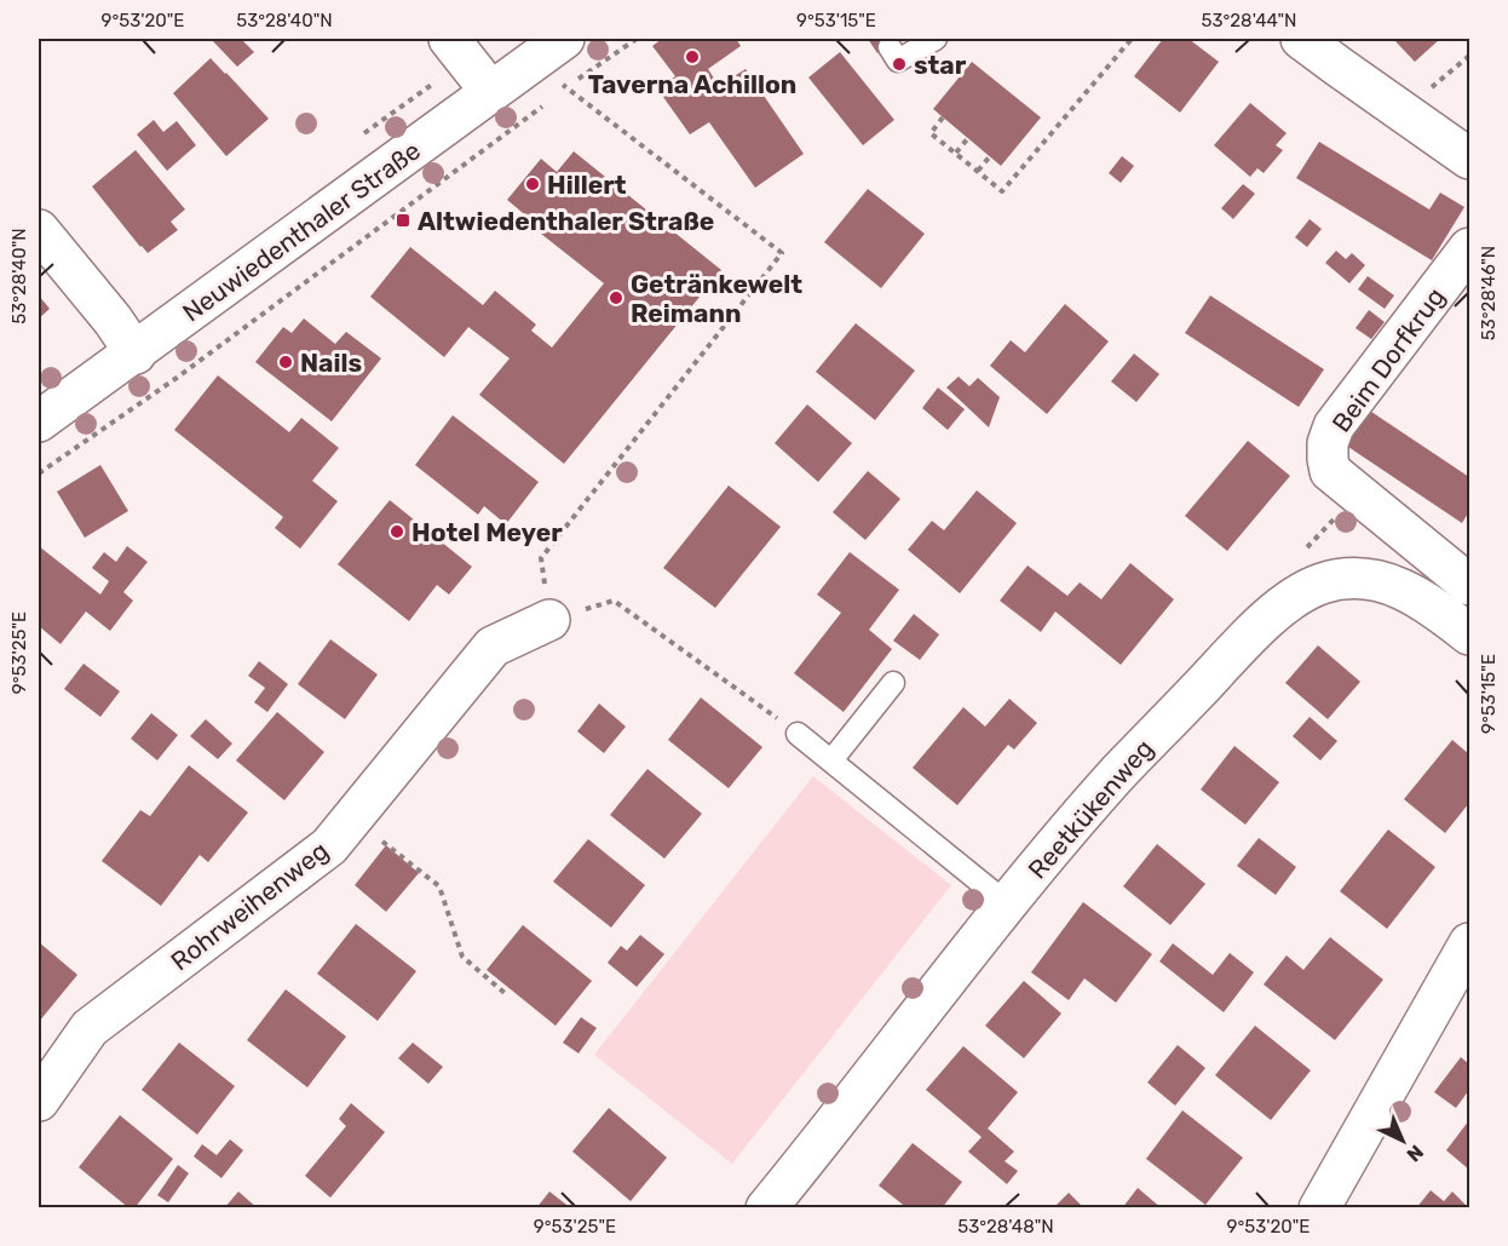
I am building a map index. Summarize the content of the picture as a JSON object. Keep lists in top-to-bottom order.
{
  "streets": {
    "street": [
      "Neuwiedenthaler Straße",
      "Beim Dorfkrug",
      "Reetkükenweg",
      "Rohrweihenweg"
    ]
  },
  "places": {
    "other": [
      "Taverna Achillon",
      "star",
      "Hillert",
      "Getränkewelt Reimann",
      "Nails",
      "Hotel Meyer"
    ],
    "transit": ["Altwiedenthaler Straße"]
  },
  "north": "bottom right",
  "coordinates": [
    "9°53'20\"E",
    "53°28'40\"N",
    "9°53'15\"E",
    "53°28'44\"N",
    "53°28'46\"N",
    "9°53'25\"E",
    "53°28'48\"N"
  ]
}
